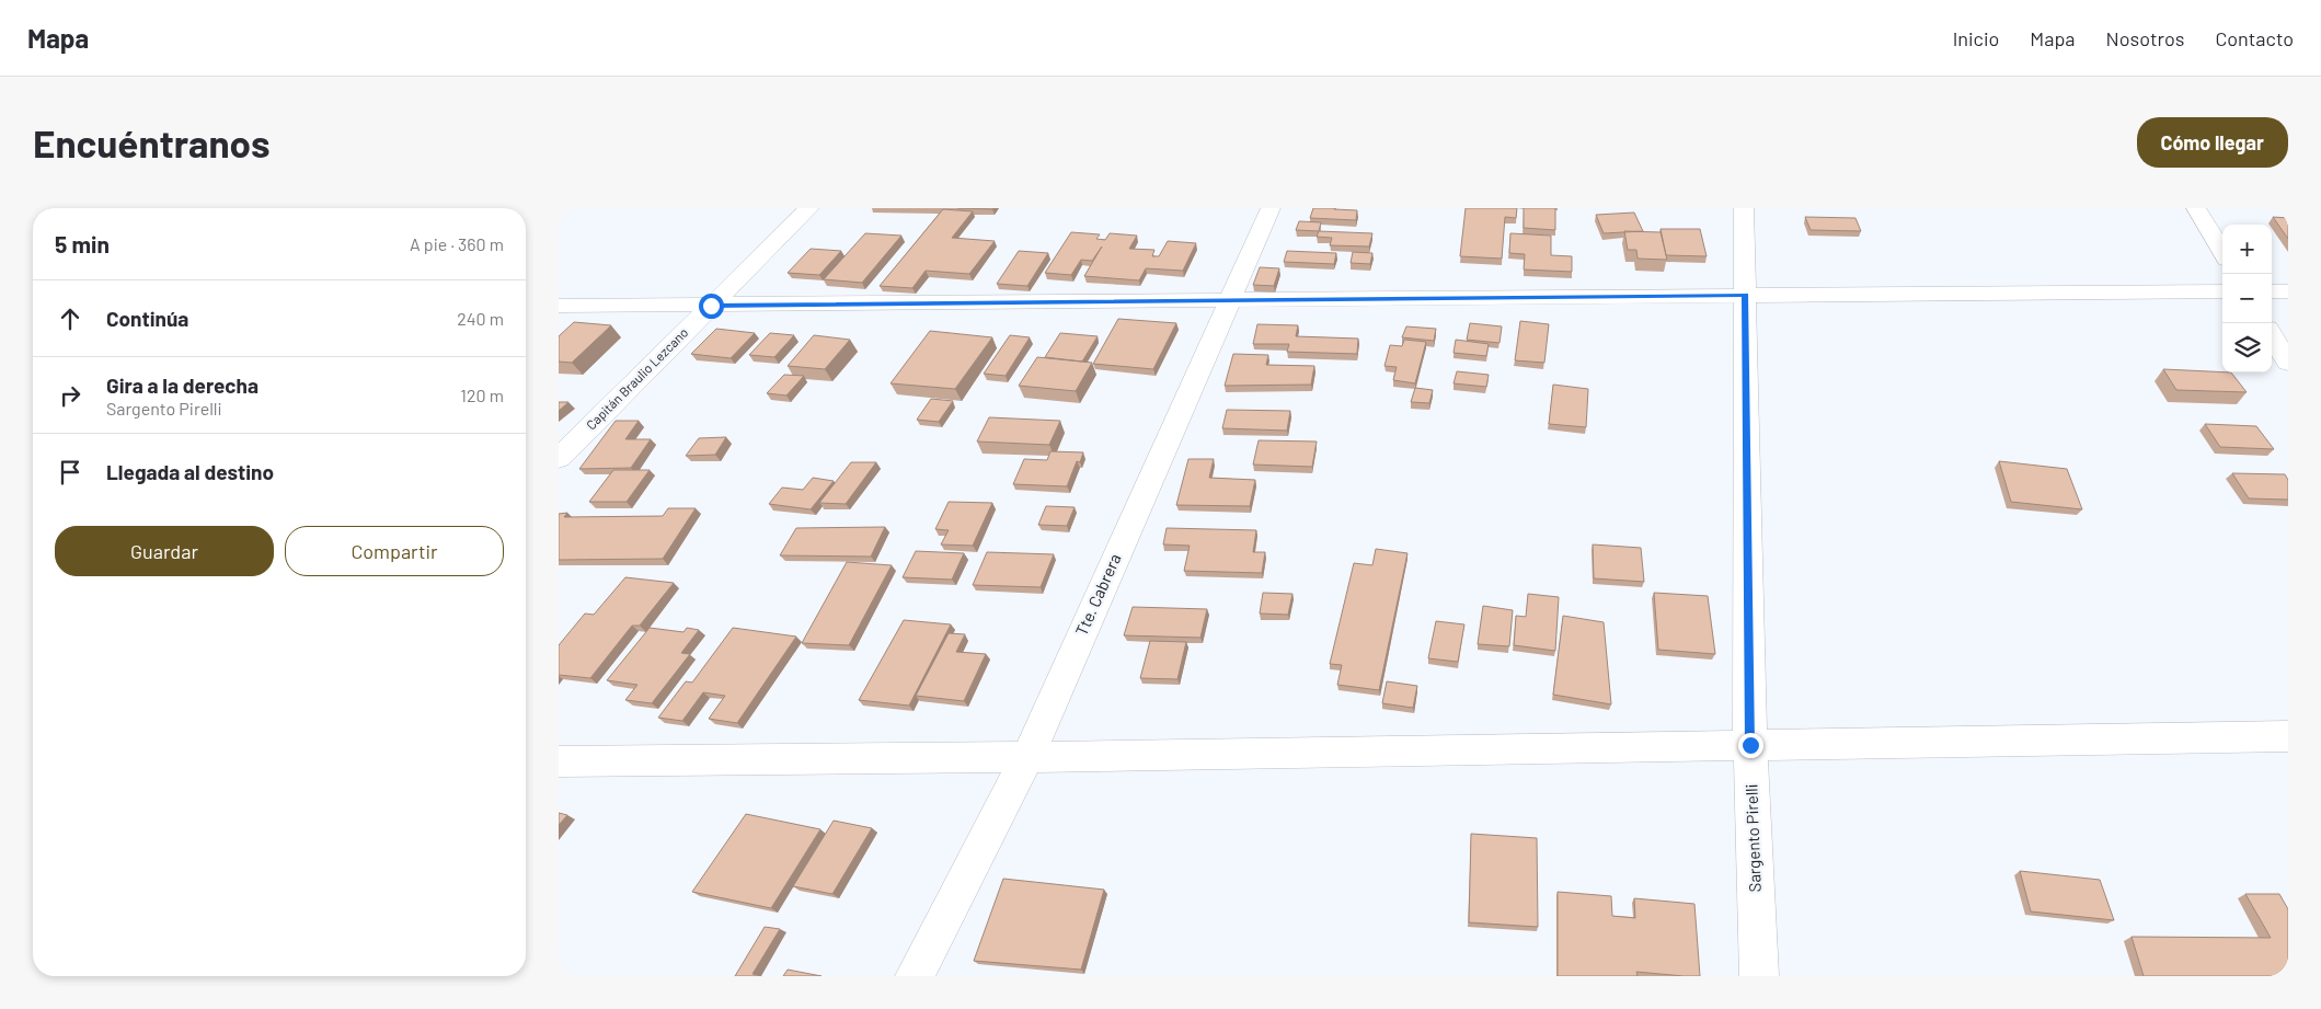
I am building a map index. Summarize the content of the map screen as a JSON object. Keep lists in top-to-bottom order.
{
  "streets": {
    "street": ["Capitán Braulio Lezcano", "Tte. Cabrera", "Sargento Pirelli"]
  },
  "page": {
    "header": "Mapa",
    "nav": [
      "Inicio",
      "Mapa",
      "Nosotros",
      "Contacto"
    ],
    "buttons": [
      "Cómo llegar",
      ["Guardar", "Compartir"]
    ],
    "title": "Encuéntranos",
    "heading": ["5 min", "A pie · 360 m"],
    "map_buttons": ["+", "−"],
    "list": [
      ["Continúa", "240 m"],
      ["Gira a la derecha", "Sargento Pirelli", "120 m"],
      "Llegada al destino"
    ]
  }
}
